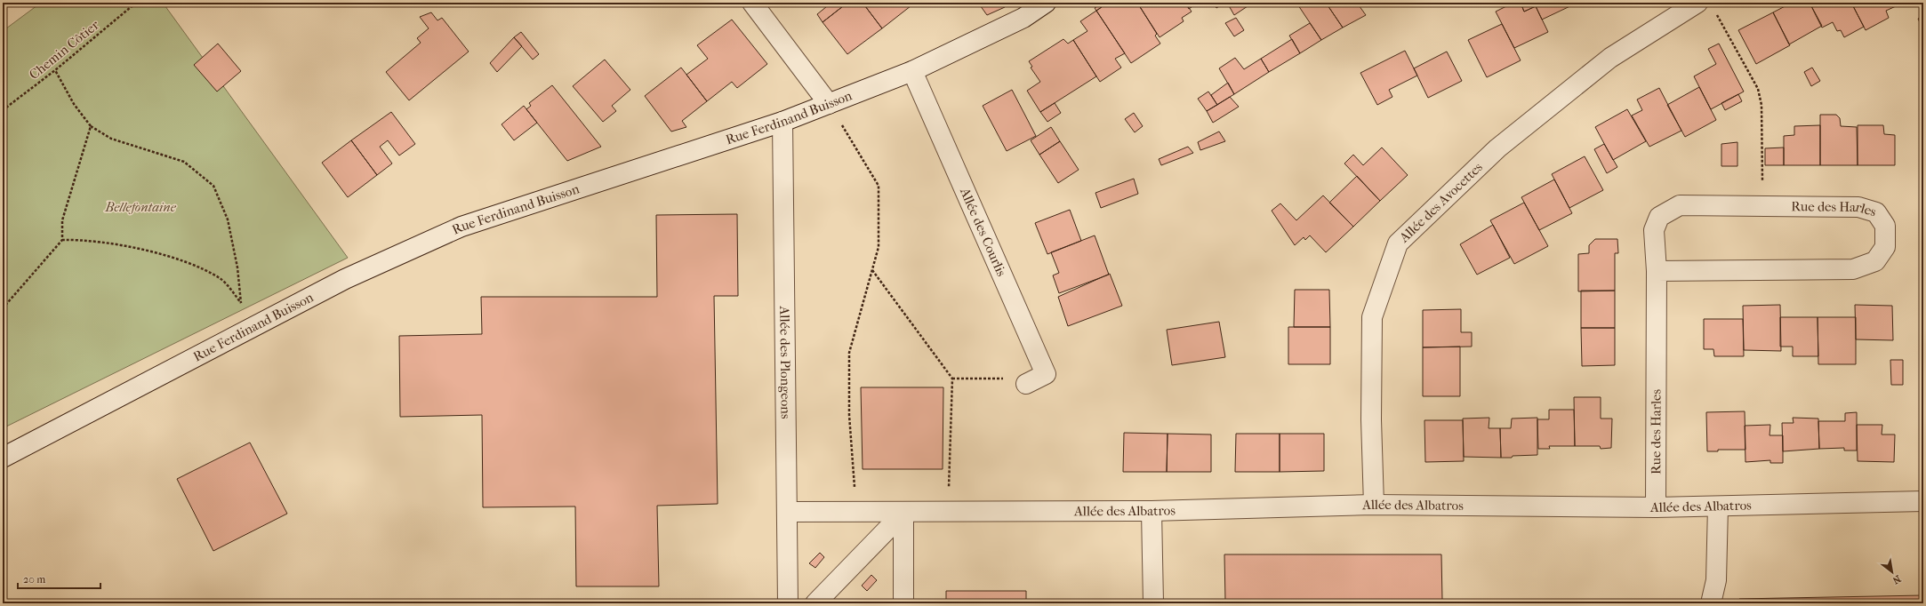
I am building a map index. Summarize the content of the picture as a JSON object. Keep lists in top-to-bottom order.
{
  "streets": {
    "street": [
      "Rue Ferdinand Buisson",
      "Allée des Avocettes",
      "Rue des Harles",
      "Allée des Courlis",
      "Allée des Plongeons",
      "Allée des Albatros"
    ],
    "path": ["Chemin Côtier"]
  },
  "crossings": [
    ["Rue Ferdinand Buisson", "Allée des Courlis"],
    ["Rue Ferdinand Buisson", "Allée des Plongeons"],
    ["Allée des Avocettes", "Allée des Albatros"],
    ["Rue des Harles", "Allée des Albatros"],
    ["Allée des Plongeons", "Allée des Albatros"]
  ],
  "parks": ["Bellefontaine"],
  "scale_bar": "20 m",
  "north": "bottom right"
}
